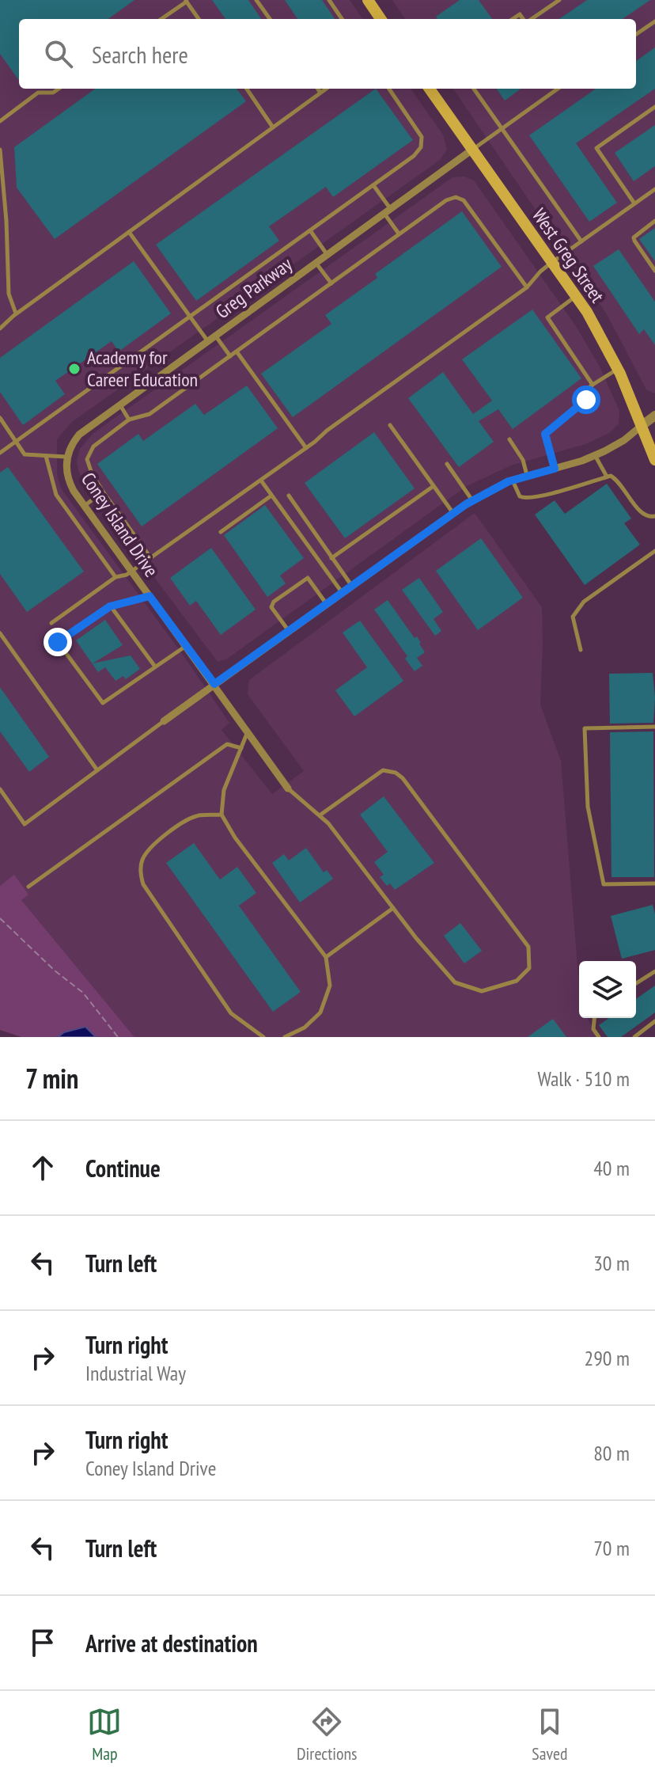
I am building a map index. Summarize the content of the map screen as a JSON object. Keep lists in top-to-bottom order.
{
  "streets": {
    "main road": ["West Greg Street"],
    "street": ["Greg Parkway", "Coney Island Drive"]
  },
  "crossings": [
    ["West Greg Street", "Greg Parkway"],
    ["Greg Parkway", "Coney Island Drive"]
  ],
  "places": ["Academy for Career Education"],
  "page": {
    "search": "Search here",
    "heading": ["7 min", "Walk · 510 m"],
    "list": [
      ["Continue", "40 m"],
      ["Turn left", "30 m"],
      ["Turn right", "Industrial Way", "290 m"],
      ["Turn right", "Coney Island Drive", "80 m"],
      ["Turn left", "70 m"],
      "Arrive at destination"
    ],
    "nav": ["Map", "Directions", "Saved"]
  }
}
